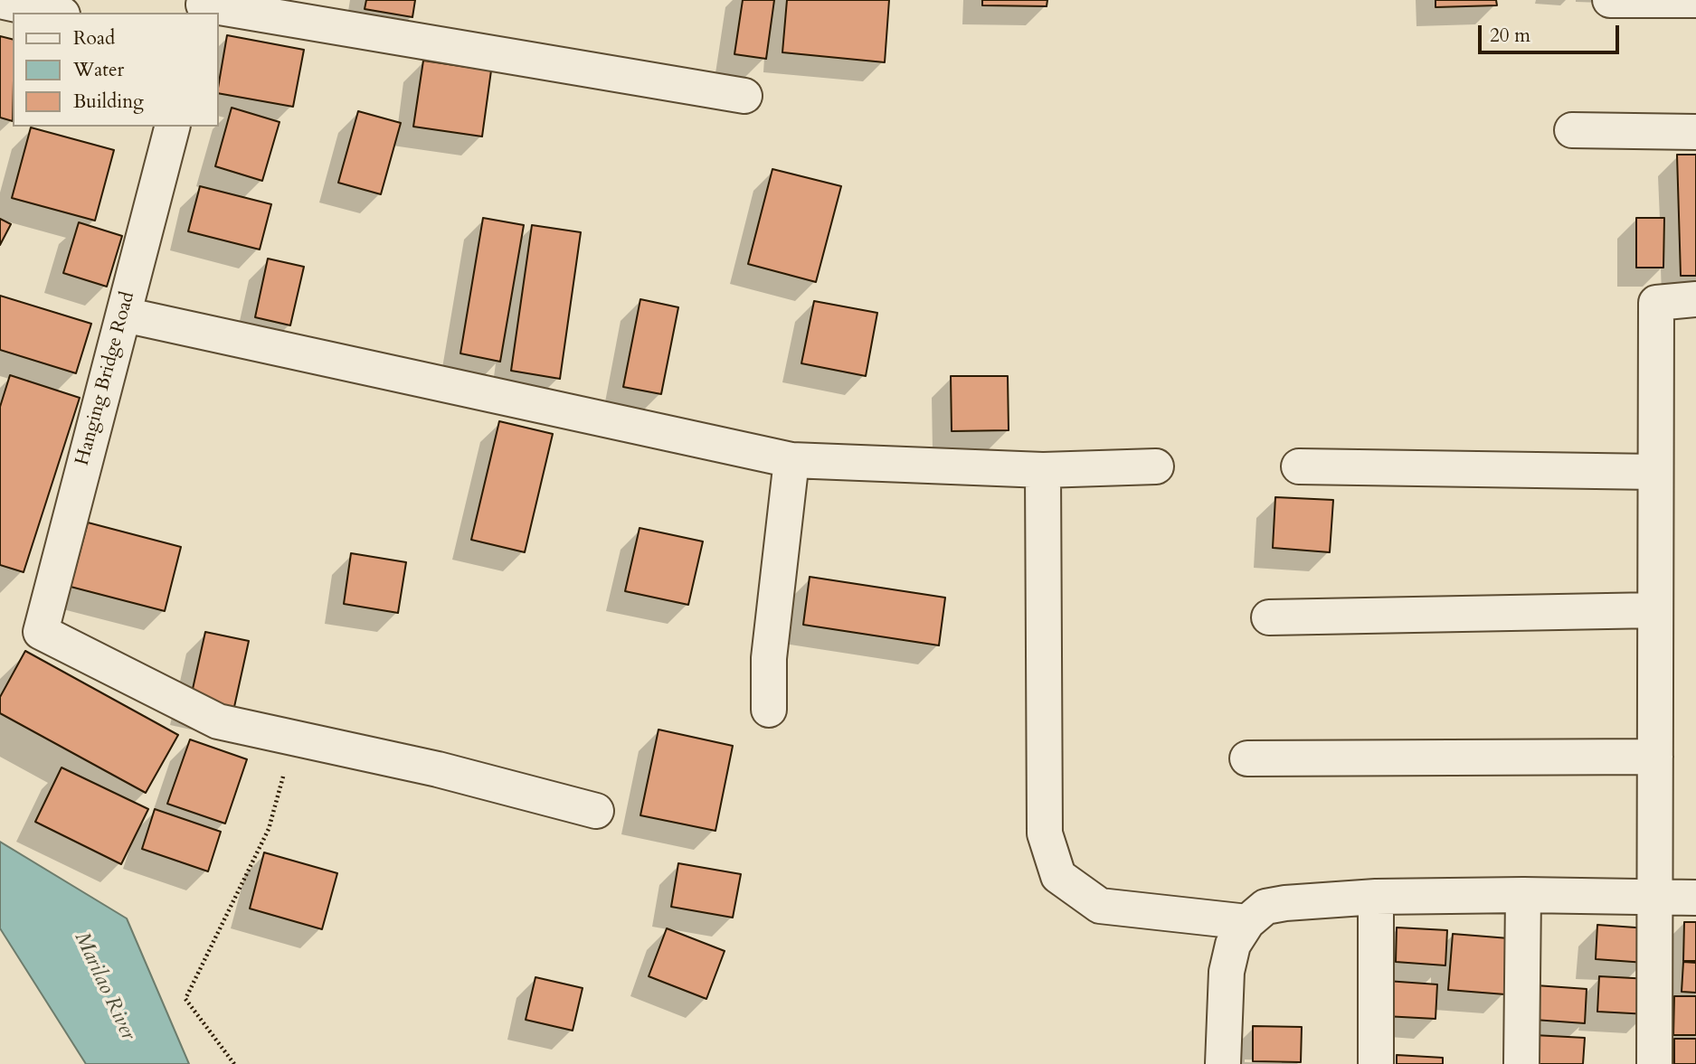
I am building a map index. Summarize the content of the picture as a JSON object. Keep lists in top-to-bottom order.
{
  "streets": {
    "street": ["Hanging Bridge Road"]
  },
  "water": ["Marilao River"],
  "legend": ["Road", "Water", "Building"],
  "scale_bar": "20 m"
}
